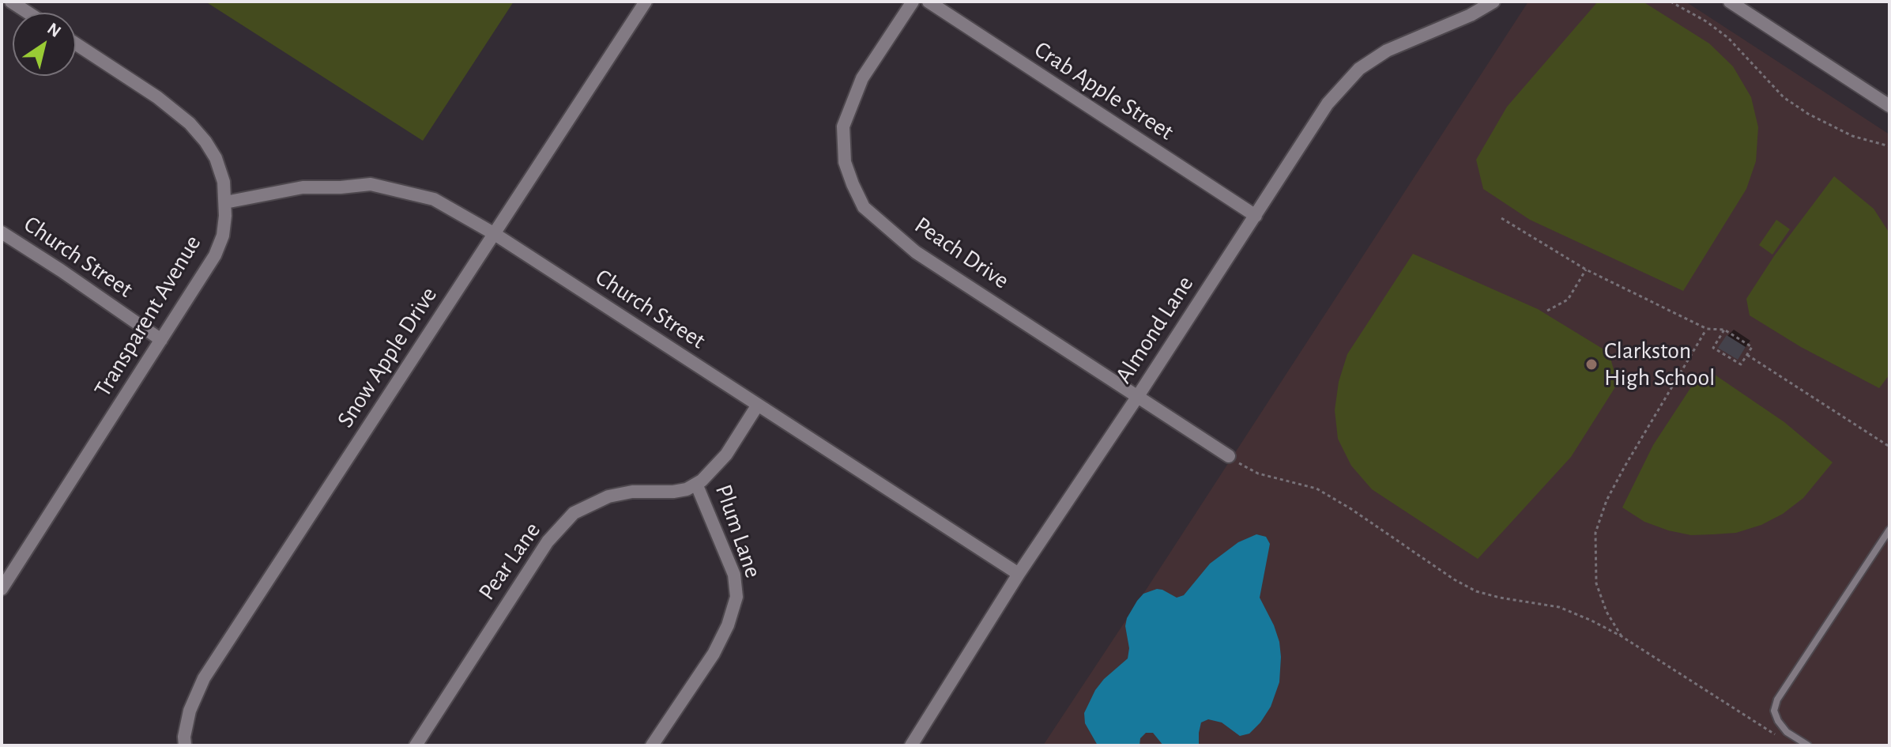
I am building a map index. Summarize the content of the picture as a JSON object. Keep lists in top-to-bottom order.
{
  "streets": {
    "street": [
      "Crab Apple Street",
      "Peach Drive",
      "Church Street",
      "Transparent Avenue",
      "Almond Lane",
      "Snow Apple Drive",
      "Plum Lane",
      "Pear Lane"
    ]
  },
  "crossings": [
    ["Crab Apple Street", "Almond Lane"],
    ["Peach Drive", "Almond Lane"],
    ["Church Street", "Transparent Avenue"],
    ["Church Street", "Almond Lane"],
    ["Church Street", "Snow Apple Drive"],
    ["Church Street", "Plum Lane"],
    ["Plum Lane", "Pear Lane"]
  ],
  "places": ["Clarkston High School"],
  "north": "top right"
}
